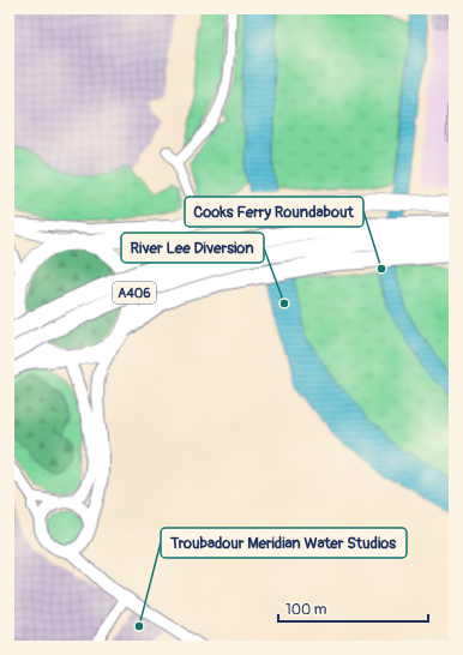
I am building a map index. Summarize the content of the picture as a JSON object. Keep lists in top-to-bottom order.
{
  "streets": {
    "highway": ["A406"]
  },
  "places": ["Cooks Ferry Roundabout", "River Lee Diversion", "Troubadour Meridian Water Studios"],
  "scale_bar": "100 m"
}
